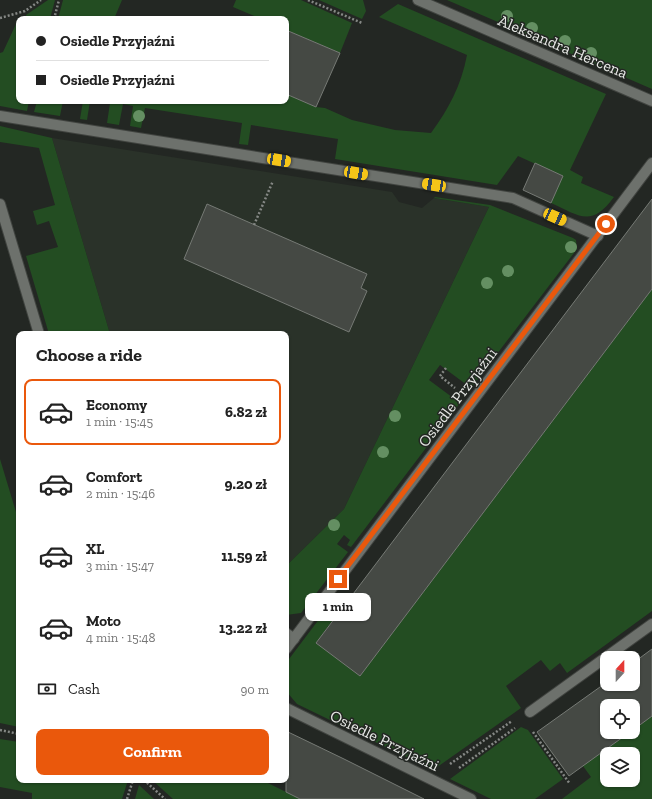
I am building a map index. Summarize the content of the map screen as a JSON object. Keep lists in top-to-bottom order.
{
  "streets": {
    "street": ["Aleksandra Hercena", "Osiedle Przyjaźni"]
  },
  "north": "top",
  "page": {
    "banner": ["Osiedle Przyjaźni", "Osiedle Przyjaźni"],
    "heading": "Choose a ride",
    "list": [
      {
        "name": "Economy",
        "note": "1 min · 15:45",
        "value": "6.82 zł"
      },
      {
        "name": "Comfort",
        "note": "2 min · 15:46",
        "value": "9.20 zł"
      },
      {
        "name": "XL",
        "note": "3 min · 15:47",
        "value": "11.59 zł"
      },
      {
        "name": "Moto",
        "note": "4 min · 15:48",
        "value": "13.22 zł"
      }
    ],
    "bubble": "1 min",
    "pay": ["Cash", "90 m"],
    "buttons": "Confirm"
  }
}
